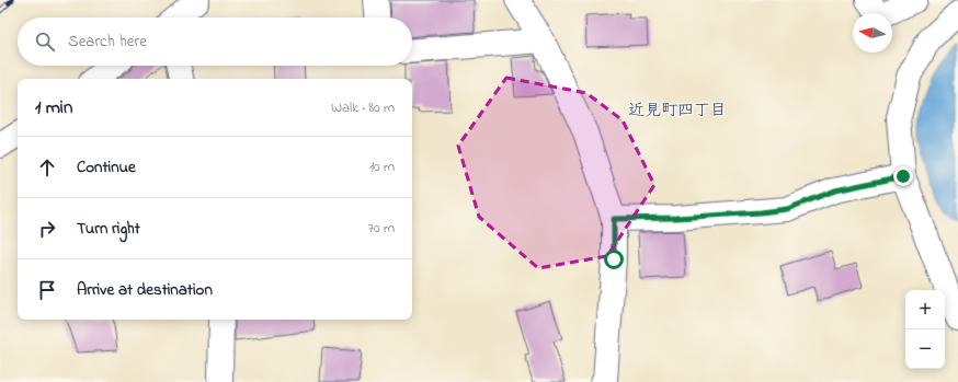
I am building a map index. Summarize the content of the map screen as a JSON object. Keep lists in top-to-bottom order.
{
  "districts": ["近見町四丁目"],
  "north": "left",
  "page": {
    "search": "Search here",
    "heading": ["1 min", "Walk · 80 m"],
    "list": [
      ["Continue", "10 m"],
      ["Turn right", "70 m"],
      "Arrive at destination"
    ],
    "map_buttons": ["+", "−"]
  }
}
